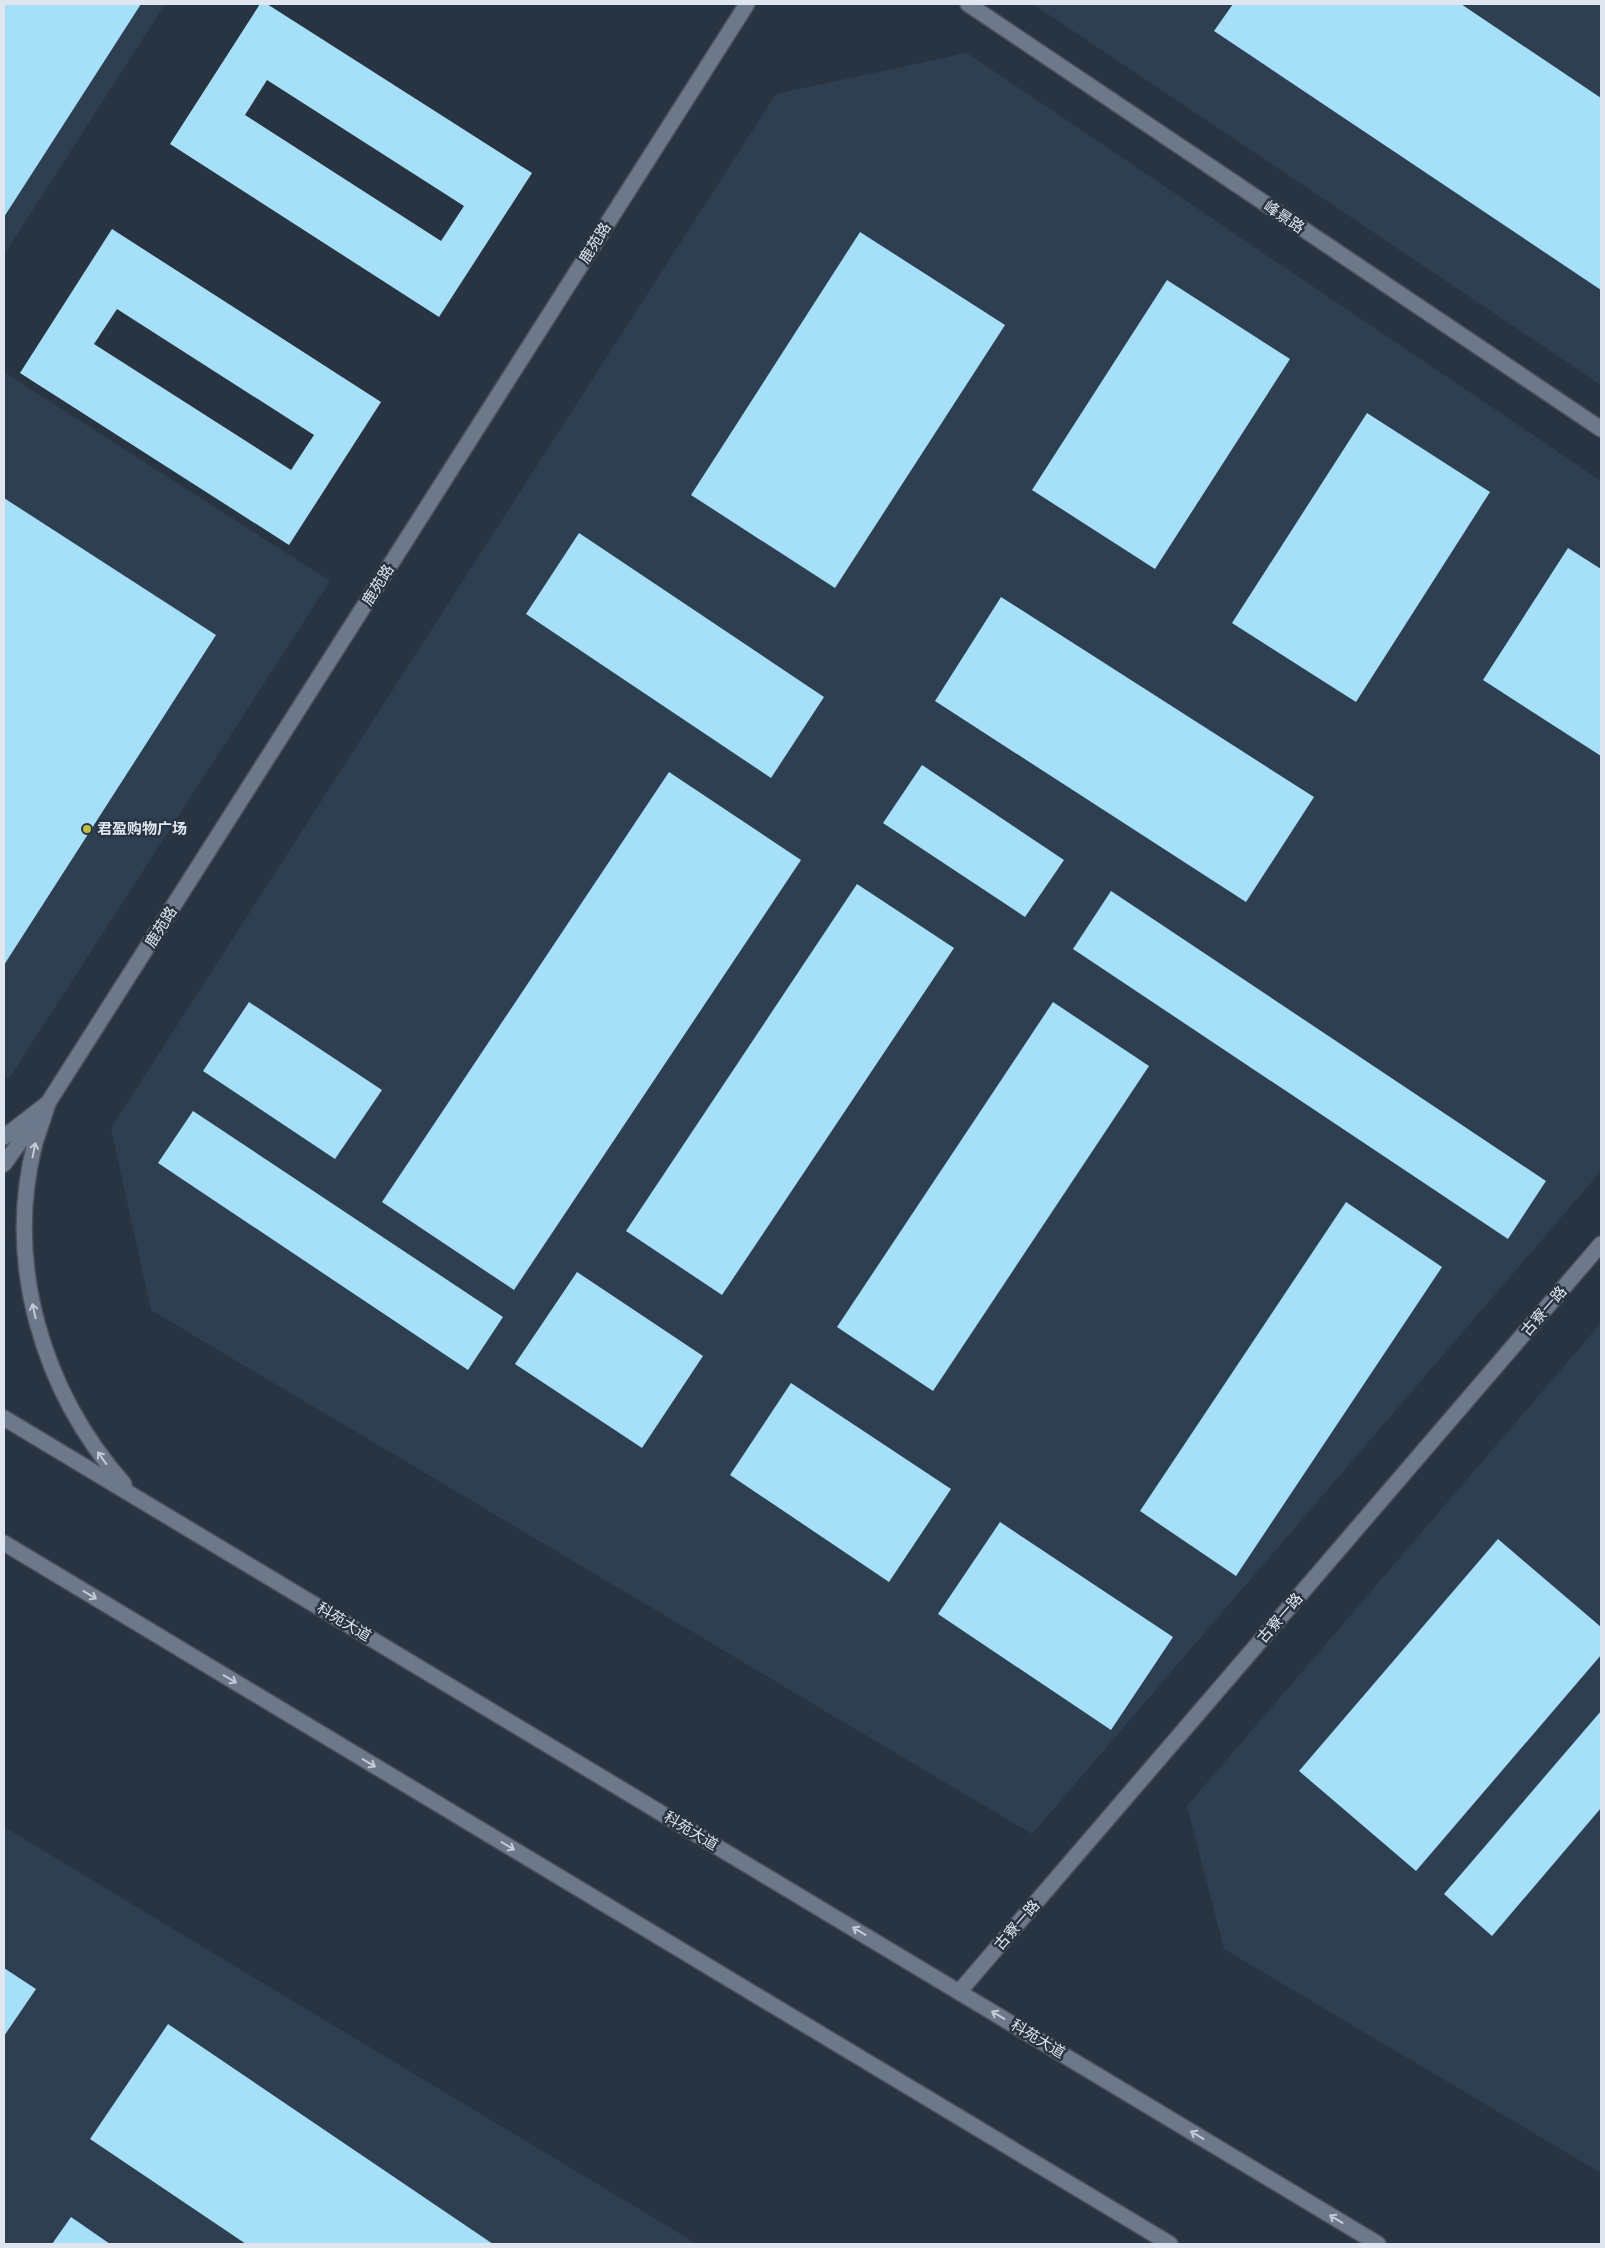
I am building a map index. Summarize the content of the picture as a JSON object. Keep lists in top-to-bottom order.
{
  "streets": {
    "street": [
      "峰景路",
      "鹿苑路",
      "古寮一路",
      "科苑大道"
    ]
  },
  "crossings": [
    ["古寮一路", "科苑大道"]
  ],
  "places": ["君盈购物广场"]
}
